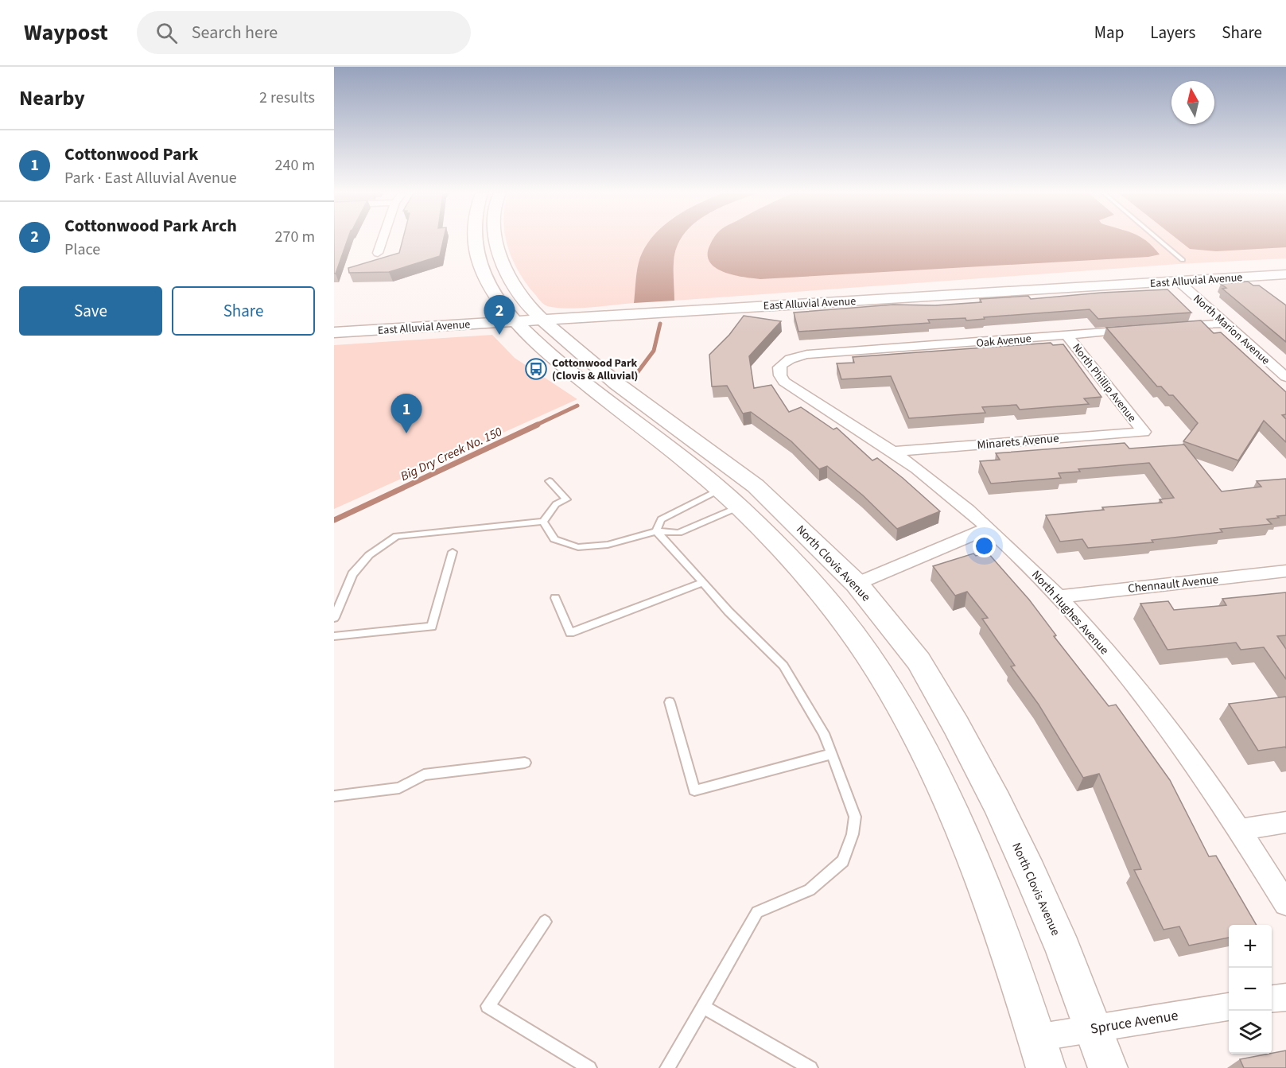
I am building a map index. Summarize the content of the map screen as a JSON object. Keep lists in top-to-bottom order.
{
  "streets": {
    "main road": ["East Alluvial Avenue", "North Clovis Avenue"],
    "street": [
      "North Marion Avenue",
      "Oak Avenue",
      "North Phillip Avenue",
      "Minarets Avenue",
      "Chennault Avenue",
      "North Hughes Avenue",
      "Spruce Avenue"
    ]
  },
  "crossings": [
    ["East Alluvial Avenue", "North Marion Avenue"],
    ["East Alluvial Avenue", "North Clovis Avenue"],
    ["Oak Avenue", "North Phillip Avenue"],
    ["Oak Avenue", "North Hughes Avenue"],
    ["North Phillip Avenue", "Minarets Avenue"],
    ["Minarets Avenue", "North Hughes Avenue"],
    ["North Clovis Avenue", "Spruce Avenue"],
    ["Chennault Avenue", "North Hughes Avenue"]
  ],
  "water": ["Big Dry Creek No. 150"],
  "places": {
    "bus stop": ["Cottonwood Park (Clovis & Alluvial)"]
  },
  "north": "top",
  "page": {
    "header": "Waypost",
    "search": "Search here",
    "nav": ["Map", "Layers", "Share"],
    "heading": ["Nearby", "2 results"],
    "list": [
      {
        "mark": "1",
        "name": "Cottonwood Park",
        "note": "Park · East Alluvial Avenue",
        "value": "240 m"
      },
      {
        "mark": "2",
        "name": "Cottonwood Park Arch",
        "note": "Place",
        "value": "270 m"
      }
    ],
    "buttons": ["Save", "Share"],
    "pins": ["2", "1"],
    "map_buttons": ["+", "−"]
  }
}
